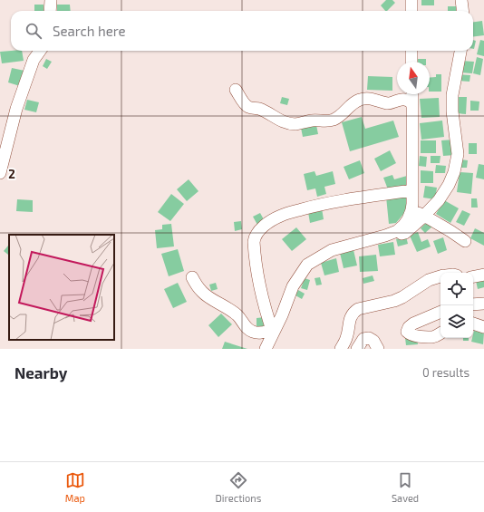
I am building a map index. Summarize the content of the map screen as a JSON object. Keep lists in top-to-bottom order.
{
  "north": "top",
  "page": {
    "search": "Search here",
    "heading": ["Nearby", "0 results"],
    "nav": ["Map", "Directions", "Saved"]
  },
  "grid": {
    "rows": ["2"]
  }
}
